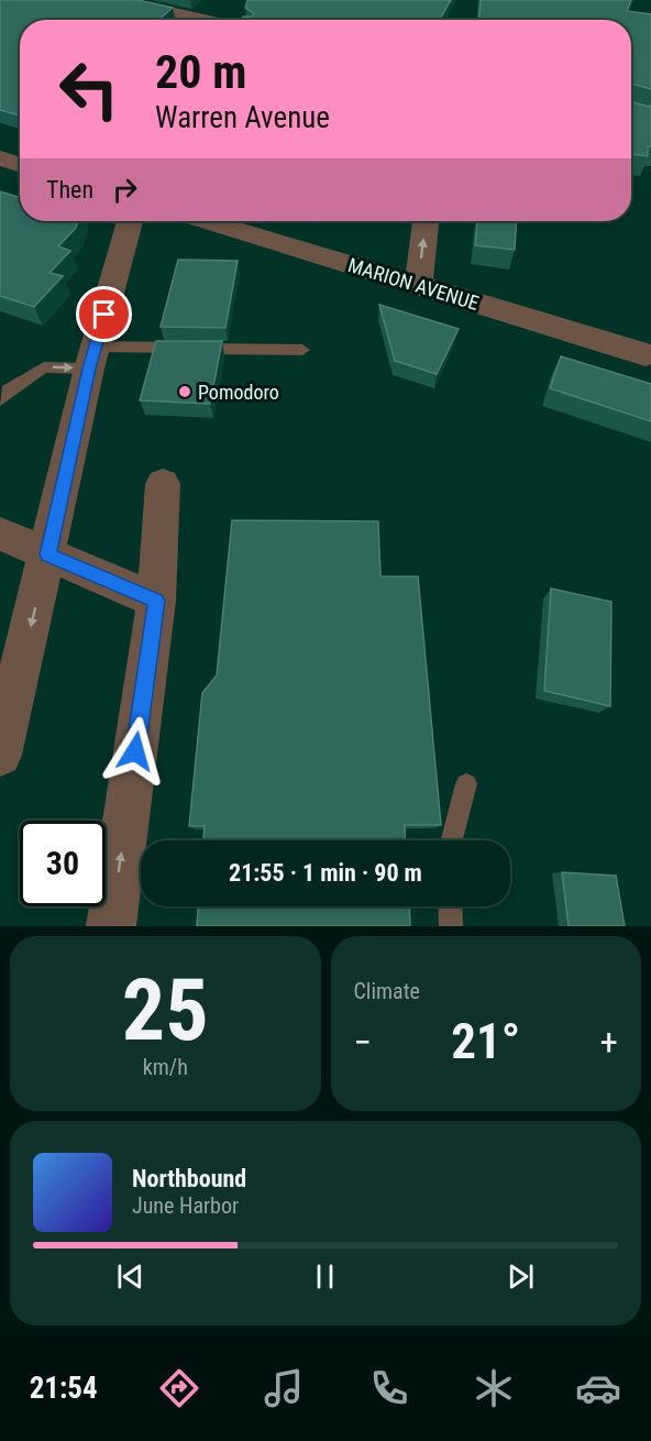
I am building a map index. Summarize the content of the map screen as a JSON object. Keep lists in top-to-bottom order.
{
  "streets": {
    "street": ["MARION AVENUE"]
  },
  "places": ["Pomodoro"],
  "page": {
    "turn": ["20 m", "Warren Avenue"],
    "then": "Then",
    "limit": "30",
    "trip": "21:55 · 1 min · 90 m",
    "tile": [
      ["25", "km/h"],
      "Climate"
    ],
    "heat": ["−", "21°", "+"],
    "song": ["Northbound", "June Harbor"],
    "tabs": "21:54"
  }
}
